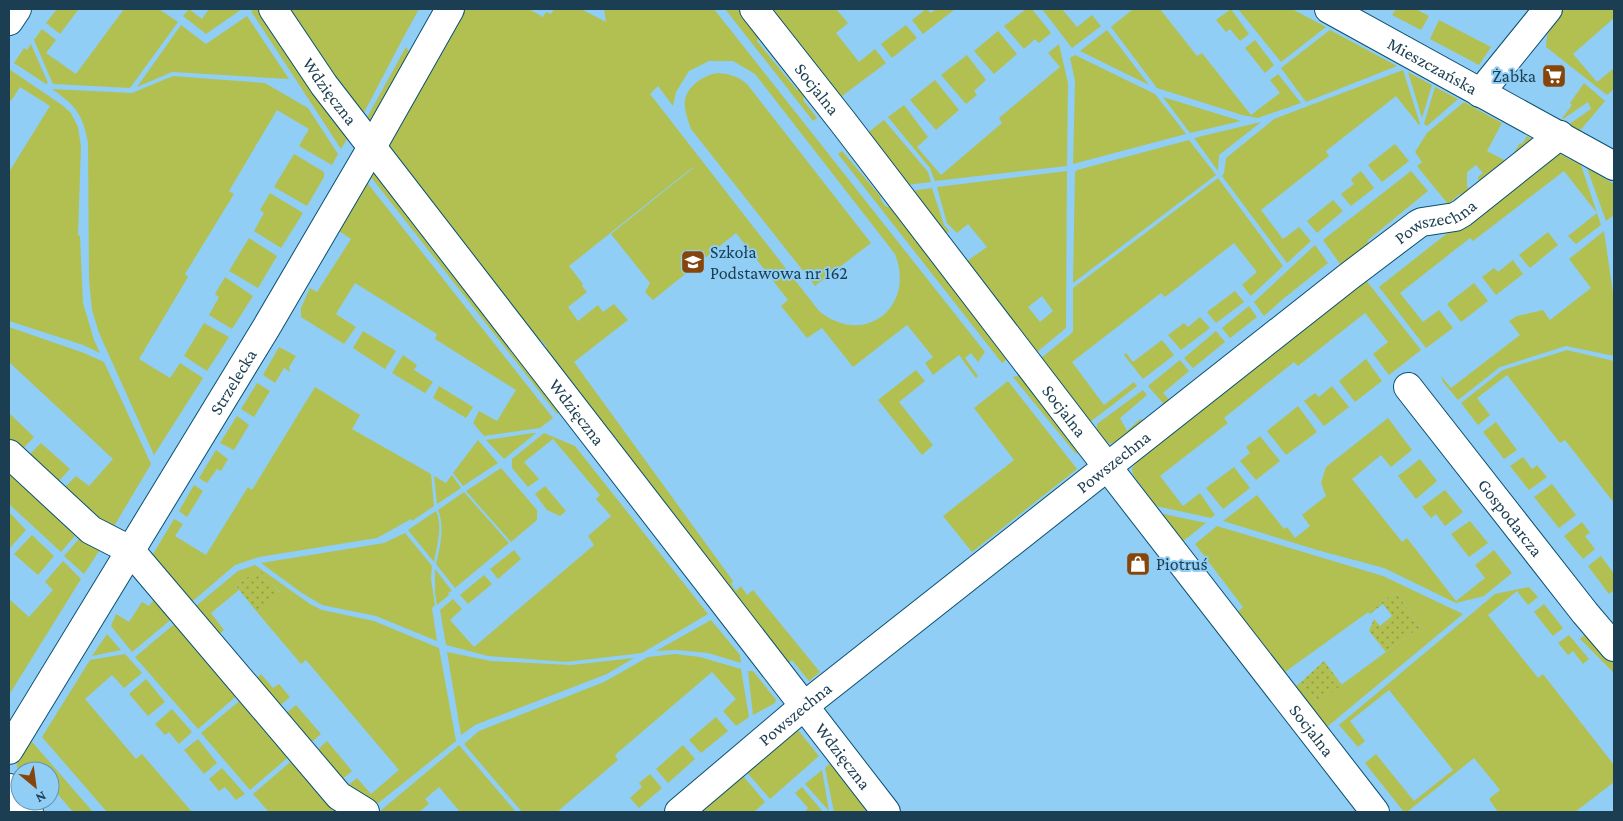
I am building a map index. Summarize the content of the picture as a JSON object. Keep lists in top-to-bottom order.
{
  "streets": {
    "street": [
      "Mieszczańska",
      "Socjalna",
      "Wdzięczna",
      "Powszechna",
      "Strzelecka",
      "Gospodarcza"
    ]
  },
  "crossings": [
    ["Mieszczańska", "Powszechna"],
    ["Socjalna", "Powszechna"],
    ["Wdzięczna", "Powszechna"],
    ["Wdzięczna", "Strzelecka"]
  ],
  "places": {
    "supermarket": ["Żabka"],
    "school or university": ["Szkoła Podstawowa nr 162"],
    "shop": ["Piotruś"]
  },
  "north": "bottom right"
}
